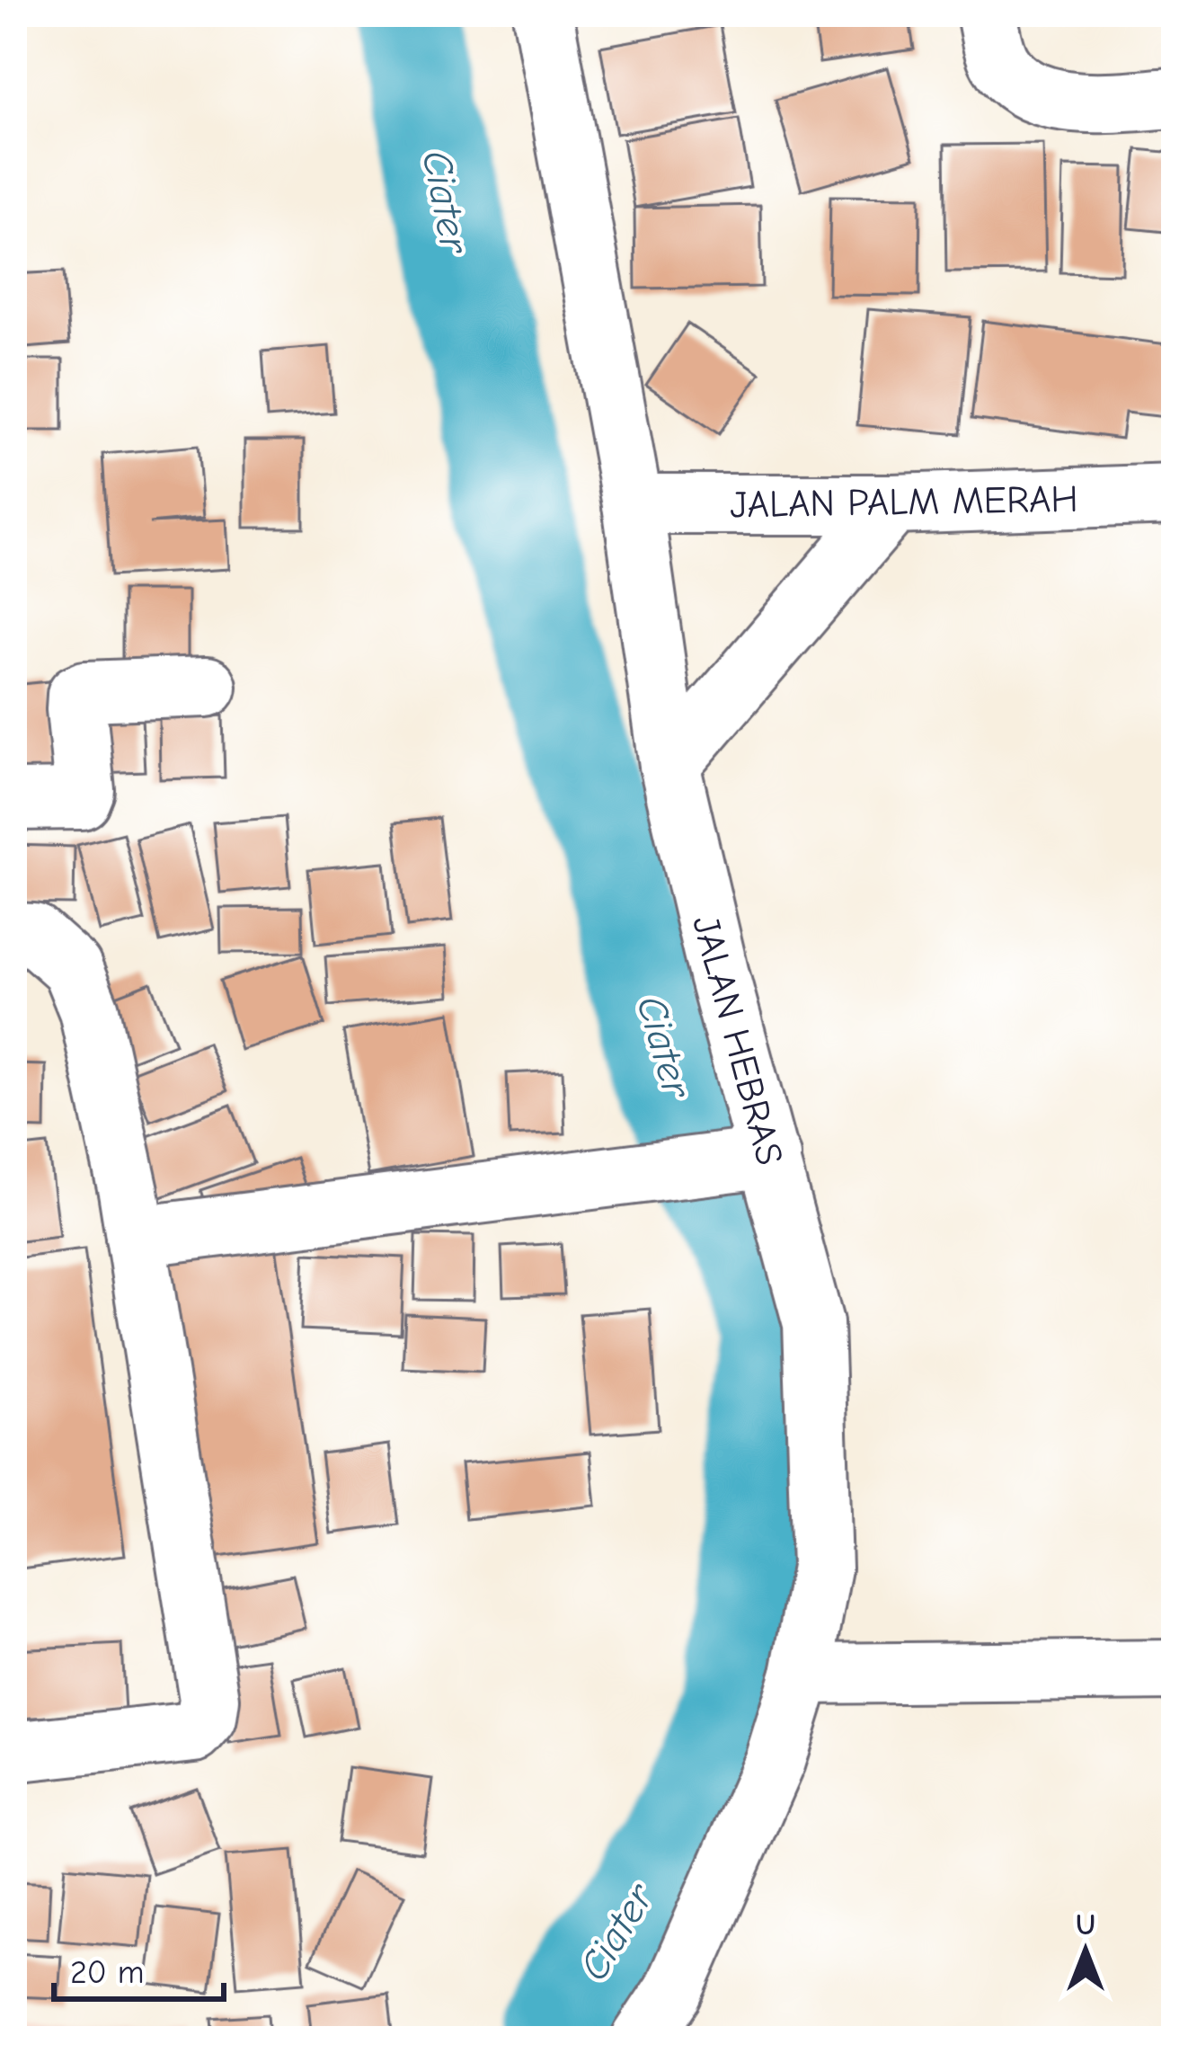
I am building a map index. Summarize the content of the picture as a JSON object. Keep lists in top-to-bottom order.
{
  "streets": {
    "street": ["JALAN PALM MERAH", "JALAN HEBRAS"]
  },
  "crossings": [
    ["JALAN PALM MERAH", "JALAN HEBRAS"]
  ],
  "water": ["Ciater"],
  "scale_bar": "20 m",
  "north": "top"
}
